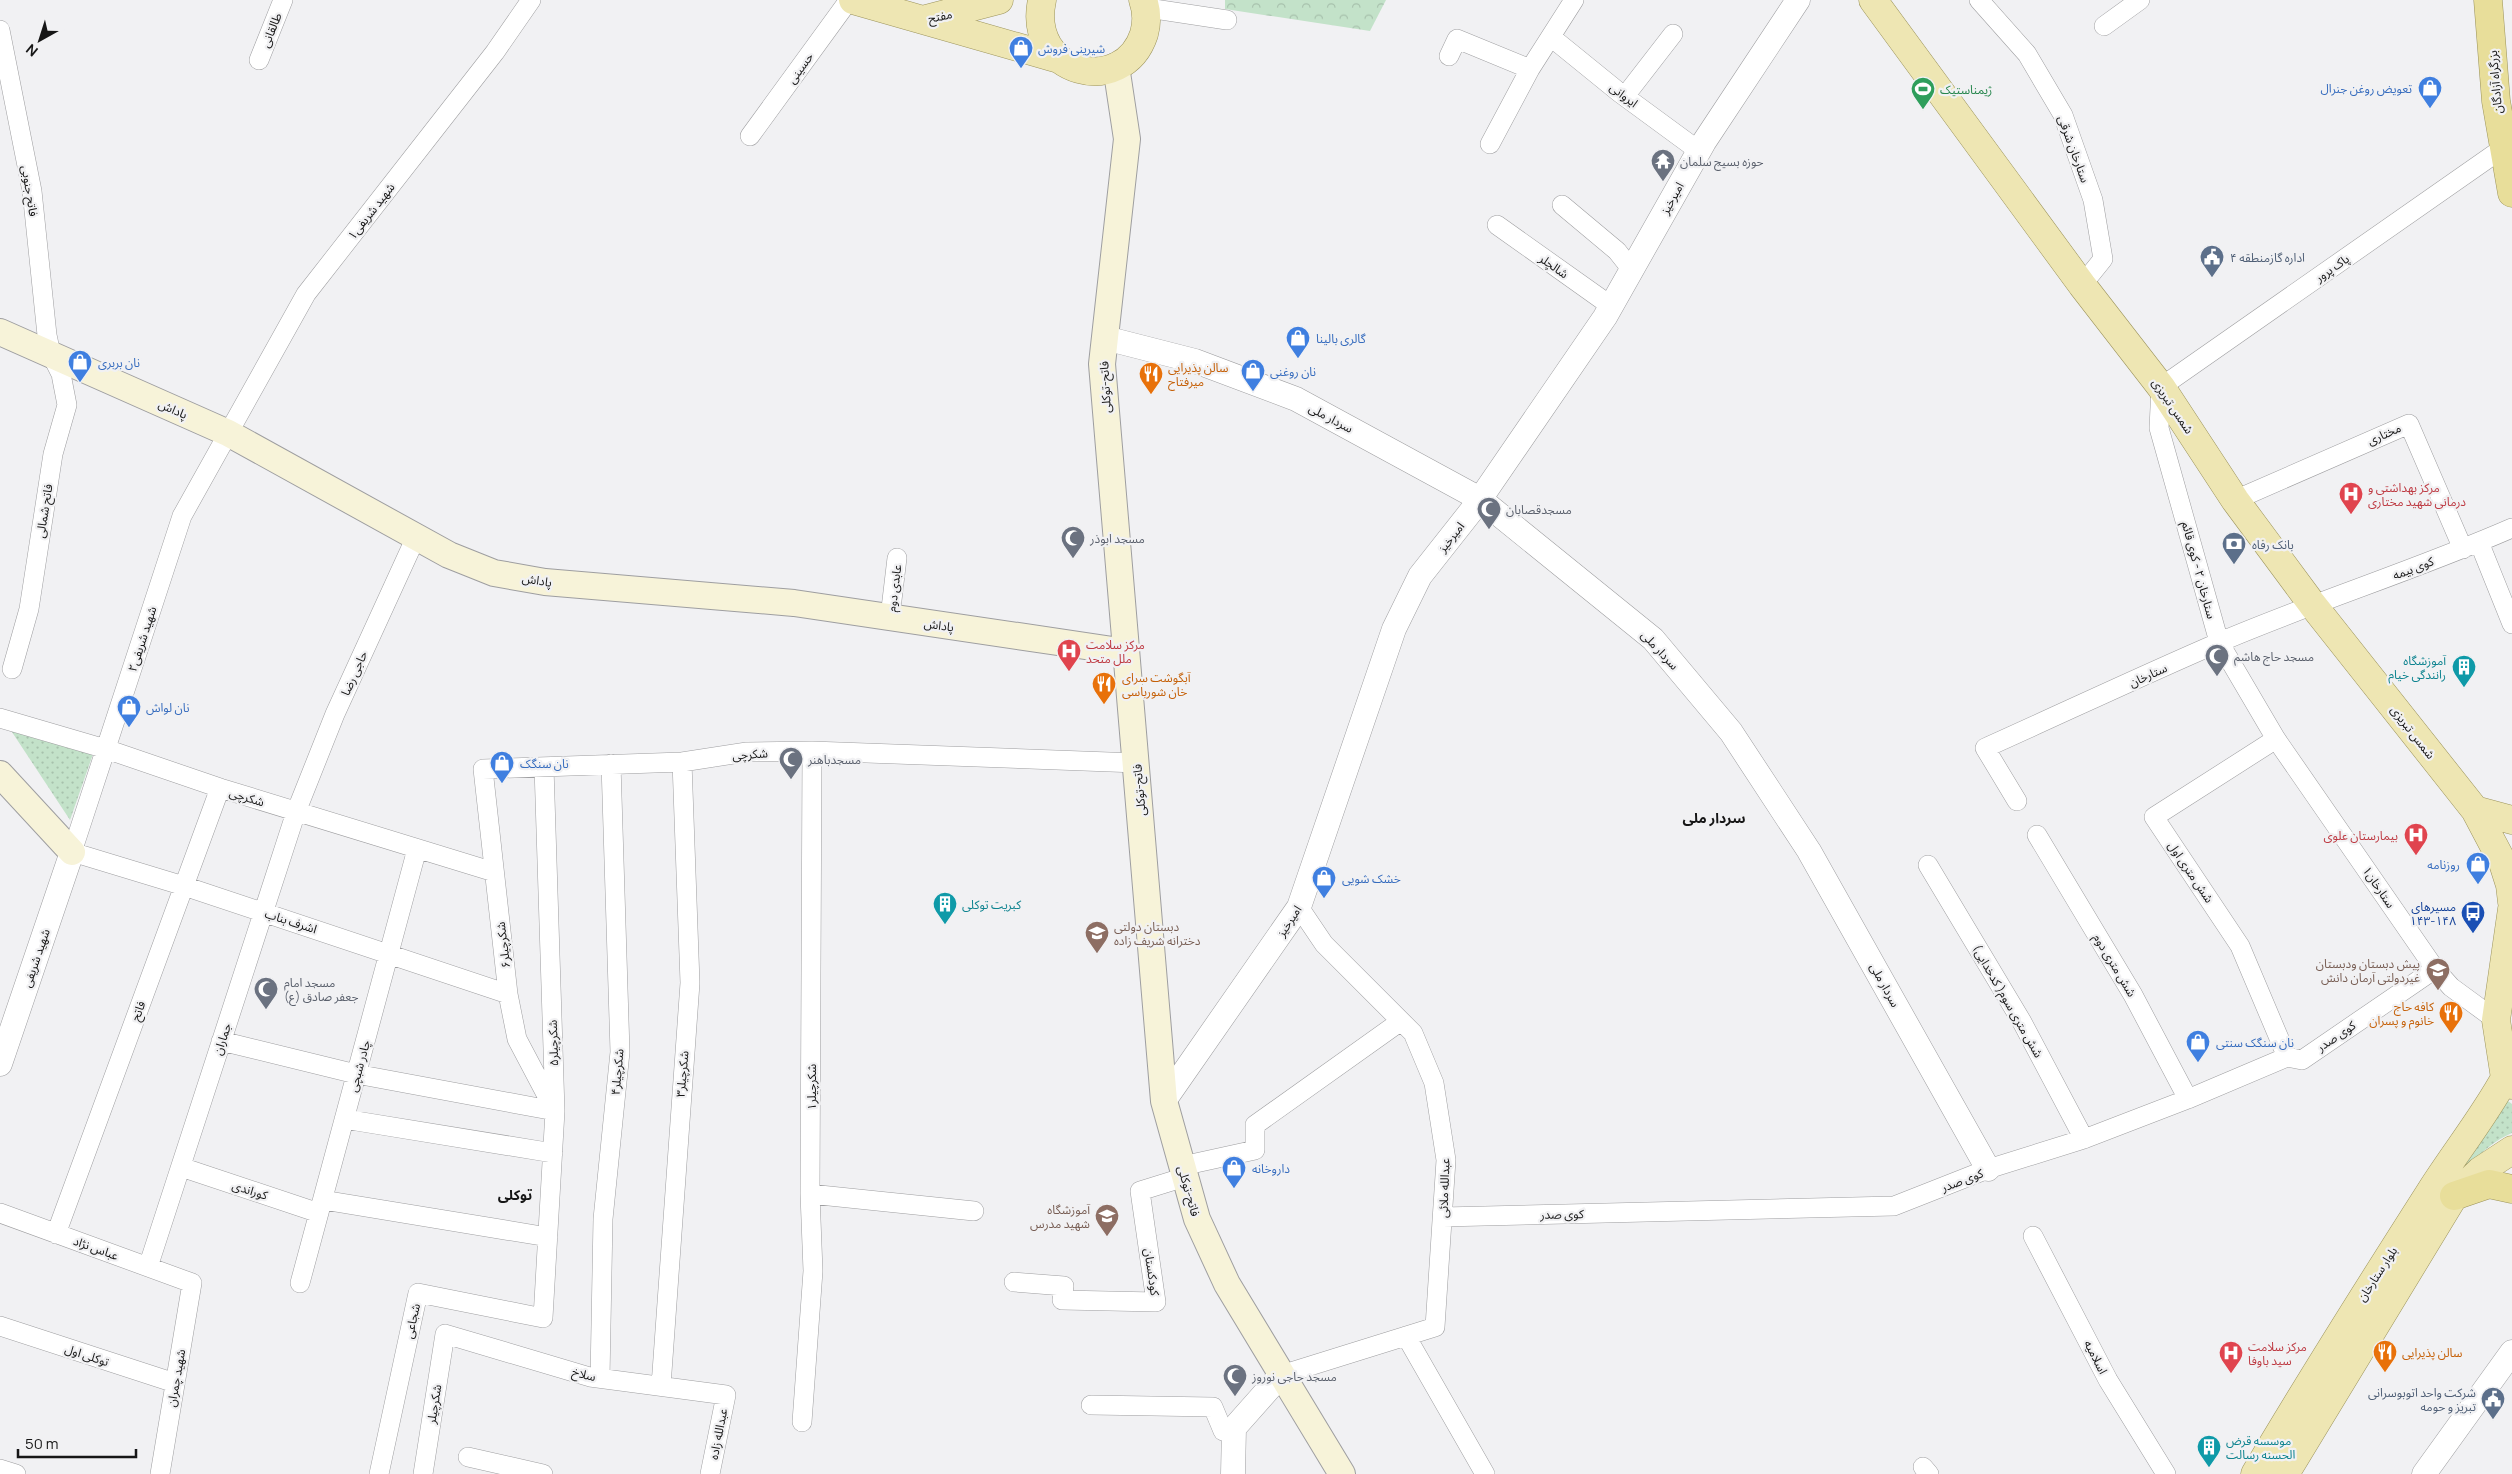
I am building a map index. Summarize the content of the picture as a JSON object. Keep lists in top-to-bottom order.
{
  "streets": {
    "highway": ["بزرگراه آزادگان"],
    "main road": [
      "مفتح",
      "فاتح-توکلی",
      "شمس تبریزی",
      "پاداش",
      "بلوار ستارخان"
    ],
    "street": [
      "طالقانی",
      "حسینی",
      "ایروانی",
      "ستارخان شرقی",
      "فاتح جنوبی",
      "امیرخیز",
      "شهید شریفی۱",
      "شالچلر",
      "پاک پرور",
      "سردار ملی",
      "مختاری",
      "فاتح شمالی",
      "کوی بیمه",
      "ستارخان ۲ - کوی قائم",
      "عابدی دوم",
      "شهید شریفی۲",
      "حاجی رضا",
      "ستارخان",
      "شکرچی",
      "شش متری اول",
      "ستارخان۱",
      "اشرف بناب",
      "شکرچیلر۶",
      "شهید شریفى",
      "شش متری دوم",
      "(کدخدایی )شش متری سوم",
      "فاتح",
      "کوی صدر",
      "جماران",
      "شکرچیلر۵",
      "چادر شبچی",
      "شکرچیلر۴",
      "شکرچیلر۳",
      "شکرچیلر۱",
      "عبدالله ملائی",
      "کوراندی",
      "عباس نژاد",
      "کودکستان",
      "شجاعی",
      "توکلی اول",
      "اسلامیه",
      "سلاخ",
      "شهید چمران",
      "شکرچیلر",
      "عبدالله زاده"
    ]
  },
  "crossings": [
    ["بزرگراه آزادگان", "پاک پرور"],
    ["ایروانی", "امیرخیز"],
    ["ستارخان شرقی", "شمس تبریزی"],
    ["فاتح جنوبی", "پاداش"],
    ["فاتح جنوبی", "فاتح شمالی"],
    ["امیرخیز", "شالچلر"],
    ["امیرخیز", "فاتح-توکلی"],
    ["امیرخیز", "سردار ملی"],
    ["امیرخیز", "عبدالله ملائی"],
    ["شهید شریفی۱", "پاداش"],
    ["شهید شریفی۱", "شهید شریفی۲"],
    ["پاک پرور", "شمس تبریزی"],
    ["پاک پرور", "ستارخان ۲ - کوی قائم"],
    ["فاتح-توکلی", "پاداش"],
    ["فاتح-توکلی", "سردار ملی"],
    ["فاتح-توکلی", "شکرچی"],
    ["فاتح-توکلی", "عبدالله ملائی"],
    ["فاتح-توکلی", "کودکستان"],
    ["شمس تبریزی", "مختاری"],
    ["شمس تبریزی", "کوی بیمه"],
    ["شمس تبریزی", "ستارخان ۲ - کوی قائم"],
    ["شمس تبریزی", "ستارخان"],
    ["پاداش", "فاتح شمالی"],
    ["پاداش", "عابدی دوم"],
    ["پاداش", "شهید شریفی۲"],
    ["پاداش", "حاجی رضا"],
    ["سردار ملی", "کوی صدر"],
    ["مختاری", "کوی بیمه"],
    ["کوی بیمه", "ستارخان"],
    ["ستارخان ۲ - کوی قائم", "ستارخان"],
    ["ستارخان ۲ - کوی قائم", "شش متری اول"],
    ["ستارخان ۲ - کوی قائم", "ستارخان۱"],
    ["شهید شریفی۲", "شکرچی"],
    ["شهید شریفی۲", "اشرف بناب"],
    ["شهید شریفی۲", "شهید شریفى"],
    ["حاجی رضا", "شکرچی"],
    ["حاجی رضا", "جماران"],
    ["شکرچی", "شکرچیلر۶"],
    ["شکرچی", "فاتح"],
    ["شکرچی", "جماران"],
    ["شکرچی", "شکرچیلر۵"],
    ["شکرچی", "چادر شبچی"],
    ["شکرچی", "شکرچیلر۴"],
    ["شکرچی", "شکرچیلر۳"],
    ["شکرچی", "شکرچیلر۱"],
    ["شش متری اول", "ستارخان۱"],
    ["شش متری اول", "کوی صدر"],
    ["ستارخان۱", "کوی صدر"],
    ["اشرف بناب", "شکرچیلر۶"],
    ["اشرف بناب", "شهید شریفى"],
    ["اشرف بناب", "فاتح"],
    ["اشرف بناب", "جماران"],
    ["اشرف بناب", "چادر شبچی"],
    ["شکرچیلر۶", "شکرچیلر۵"],
    ["شش متری دوم", "کوی صدر"],
    ["(کدخدایی )شش متری سوم", "کوی صدر"],
    ["فاتح", "عباس نژاد"],
    ["کوی صدر", "عبدالله ملائی"],
    ["جماران", "کوراندی"],
    ["جماران", "عباس نژاد"],
    ["شکرچیلر۵", "کوراندی"],
    ["شکرچیلر۵", "شجاعی"],
    ["چادر شبچی", "کوراندی"],
    ["شکرچیلر۴", "سلاخ"],
    ["شکرچیلر۳", "سلاخ"],
    ["عباس نژاد", "شهید چمران"],
    ["توکلی اول", "شهید چمران"],
    ["سلاخ", "شکرچیلر"],
    ["سلاخ", "عبدالله زاده"]
  ],
  "districts": ["سردار ملی", "توکلی"],
  "places": {
    "shop": [
      "شیرینی فروش",
      "تعویض روغن جنرال",
      "گالری بالینا",
      "نان بربری",
      "نان روغنی",
      "نان لواش",
      "نان سنگک",
      "روزنامه",
      "خشک شویی",
      "نان سنگک سنتی",
      "داروخانه"
    ],
    "sports": ["ژیمناستیک"],
    "temple": ["حوزه بسیج سلمان"],
    "public building": ["اداره گازمنطقه ۴", "شرکت واحد اتوبوسرانی تبریز و حومه"],
    "restaurant": [
      "سالن پذیرایی میرفتاح",
      "آبگوشت سرای خان شورباسی",
      "کافه حاج‌ خانوم‌ و پسران",
      "سالن پذیرایی"
    ],
    "hospital": [
      "مرکز بهداشتی و درمانی شهید مختاری",
      "مرکز سلامت ملل متحد",
      "بیمارستان علوی",
      "مرکز سلامت سید باوفا"
    ],
    "mosque": [
      "مسجدقصابان",
      "مسجد ابوذر",
      "مسجد حاج هاشم",
      "مسجدباهنر",
      "مسجد امام جعفر صادق (ع)",
      "مسجد حاجی نوروز"
    ],
    "bank": ["بانک رفاه"],
    "building": ["آموزشگاه رانندگی خیام", "کبریت توکلی", "موسسه قرض الحسنه رسالت"],
    "bus stop": ["مسیرهای ۱۴۳-۱۴۸"],
    "school or university": ["دبستان دولتی دخترانه شریف زاده", "پیش دبستان ودبستان غیردولتی آرمان دانش", "آموزشگاه شهید مدرس"]
  },
  "scale_bar": "50 m",
  "north": "bottom left"
}
